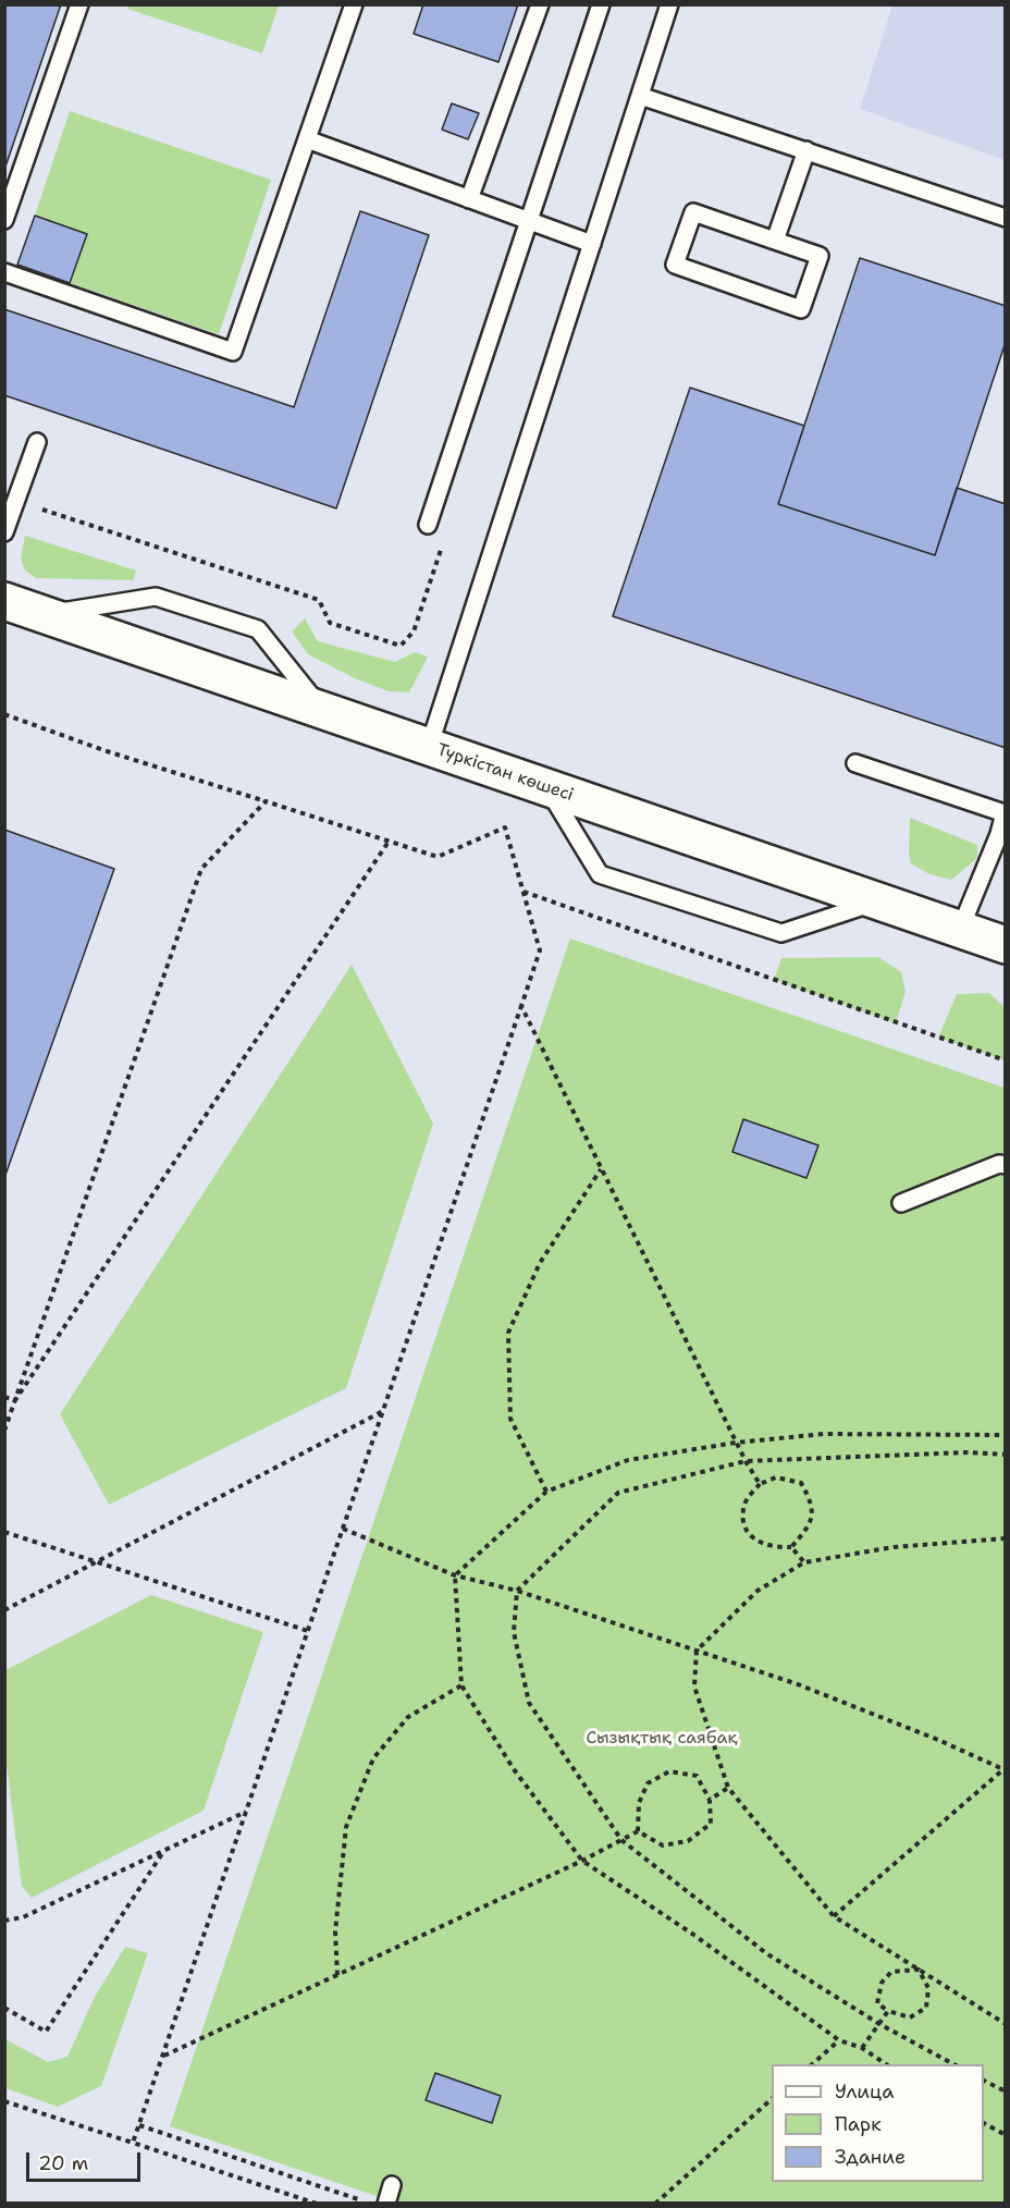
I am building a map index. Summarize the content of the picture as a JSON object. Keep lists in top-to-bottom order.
{
  "streets": {
    "main road": ["Түркістан көшесі"]
  },
  "parks": ["Сызықтық саябақ"],
  "legend": ["Улица", "Парк", "Здание"],
  "scale_bar": "20 m"
}
